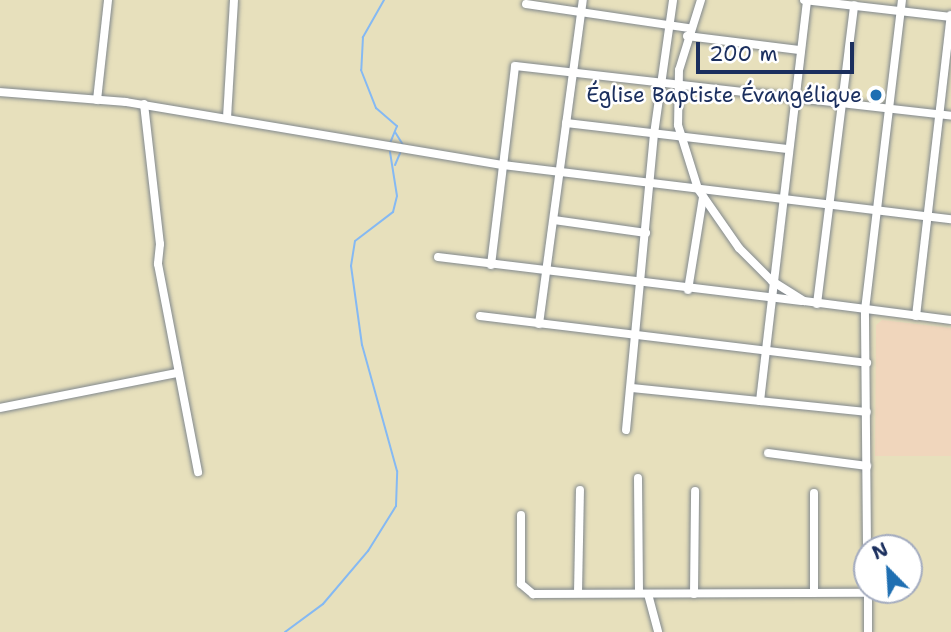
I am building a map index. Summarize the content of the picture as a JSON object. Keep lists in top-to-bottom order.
{
  "places": ["Église Baptiste Évangélique"],
  "scale_bar": "200 m",
  "north": "top left"
}
